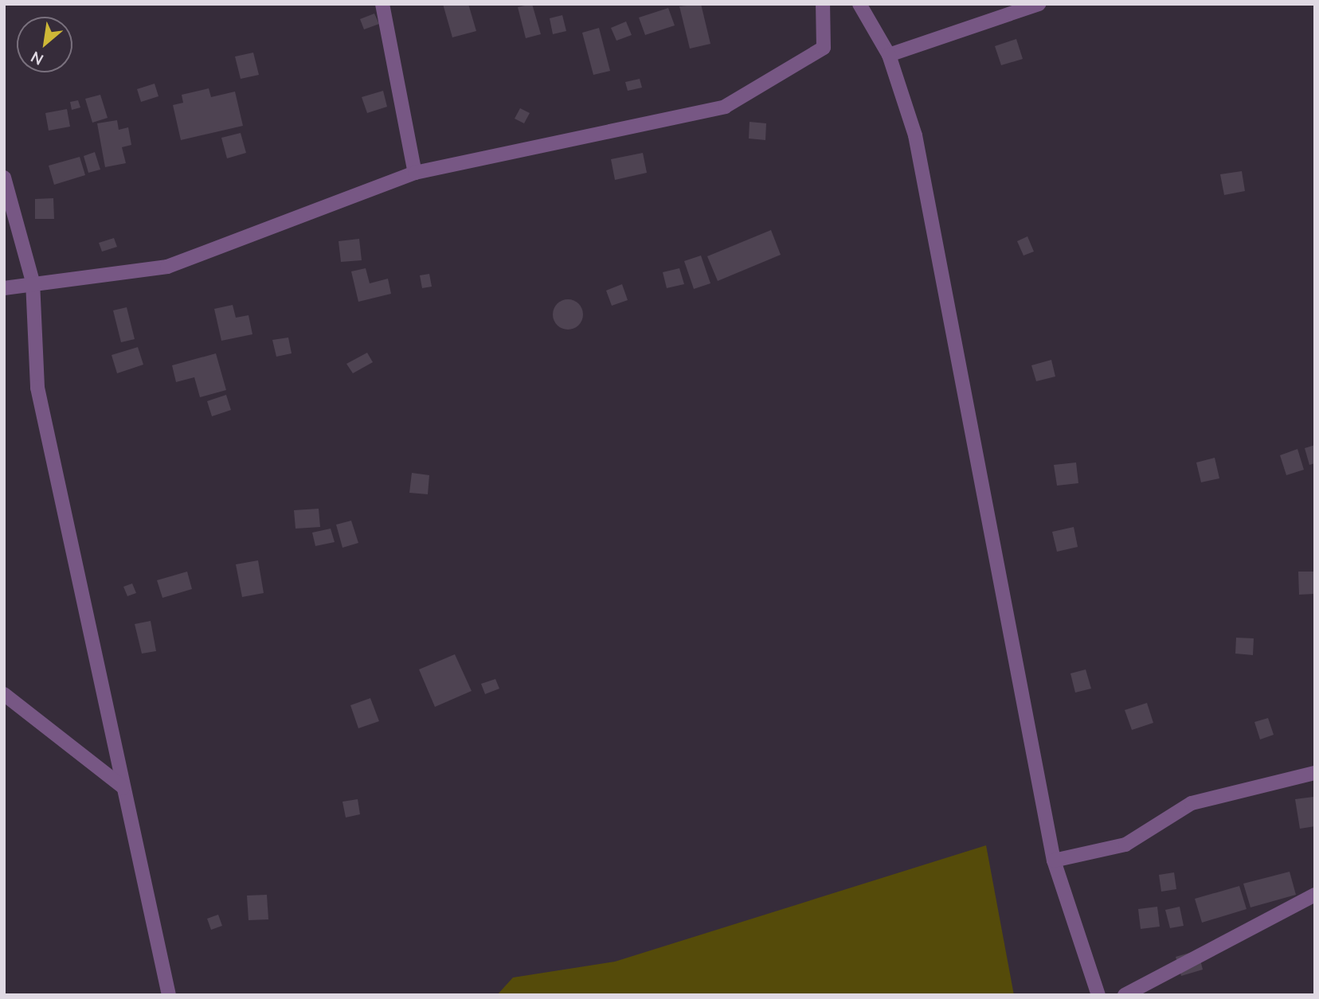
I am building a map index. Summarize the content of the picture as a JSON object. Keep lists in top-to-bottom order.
{
  "north": "bottom left"
}
